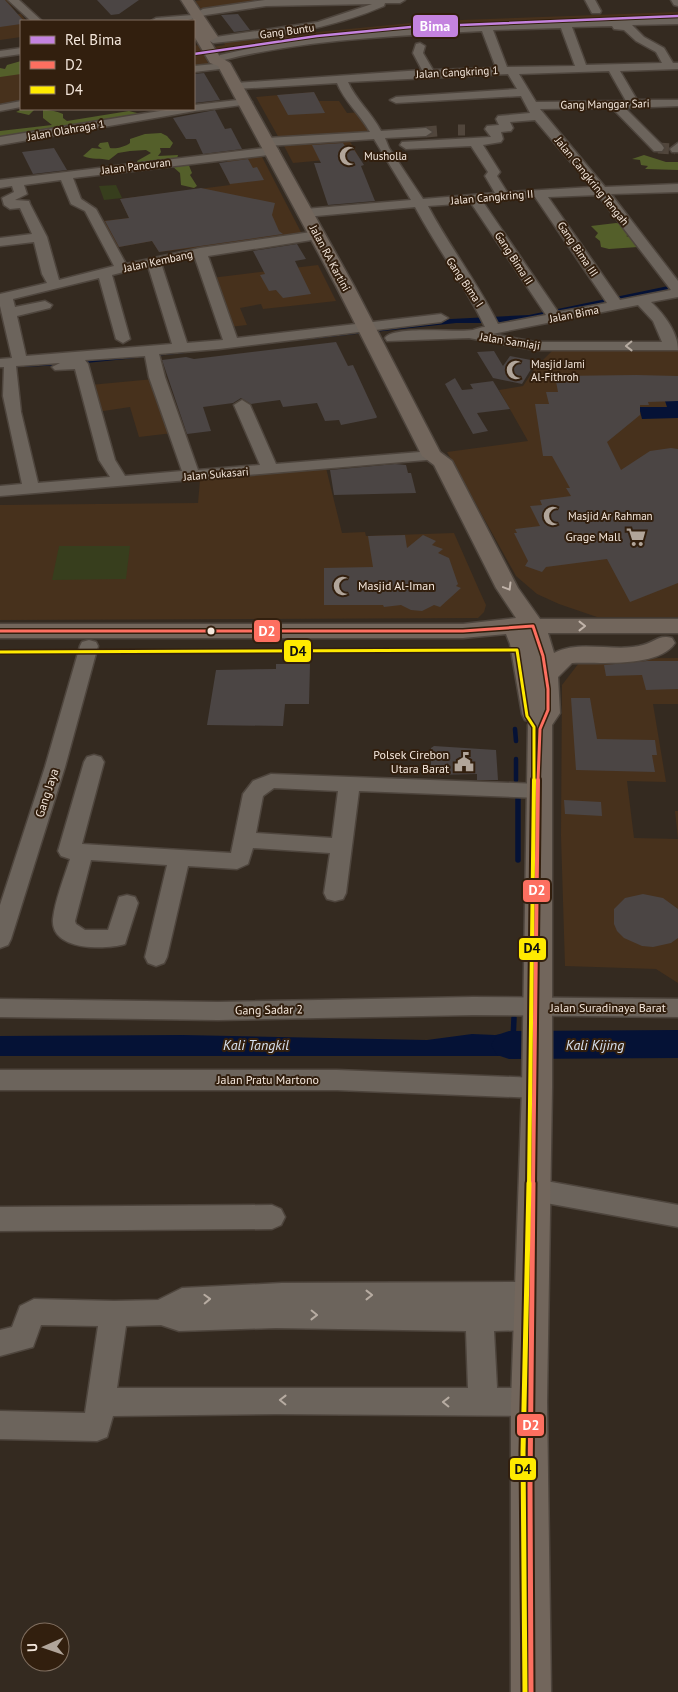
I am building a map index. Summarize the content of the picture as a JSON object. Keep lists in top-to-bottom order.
{
  "streets": {
    "main road": ["Jalan RA Kartini"],
    "street": [
      "Gang Buntu",
      "Jalan Cangkring 1",
      "Gang Manggar Sari",
      "Jalan Olahraga 1",
      "Jalan Pancuran",
      "Jalan Cangkring Tengah",
      "Jalan Cangkring II",
      "Gang Bima III",
      "Gang Bima II",
      "Jalan Kembang",
      "Gang Bima I",
      "Jalan Bima",
      "Jalan Samiaji",
      "Jalan Sukasari",
      "Gang Jaya",
      "Jalan Suradinaya Barat",
      "Gang Sadar 2",
      "Jalan Pratu Martono"
    ]
  },
  "crossings": [
    ["Gang Buntu", "Jalan RA Kartini"],
    ["Jalan Cangkring 1", "Jalan Cangkring Tengah"],
    ["Jalan Cangkring 1", "Jalan RA Kartini"],
    ["Jalan Cangkring 1", "Gang Bima I"],
    ["Gang Manggar Sari", "Jalan Cangkring Tengah"],
    ["Jalan Olahraga 1", "Jalan RA Kartini"],
    ["Jalan Pancuran", "Jalan RA Kartini"],
    ["Jalan Pancuran", "Gang Bima I"],
    ["Jalan Cangkring Tengah", "Jalan Cangkring II"],
    ["Jalan Cangkring Tengah", "Jalan Bima"],
    ["Jalan Cangkring II", "Gang Bima III"],
    ["Jalan Cangkring II", "Jalan RA Kartini"],
    ["Jalan Cangkring II", "Gang Bima II"],
    ["Jalan Cangkring II", "Gang Bima I"],
    ["Gang Bima III", "Jalan Bima"],
    ["Jalan RA Kartini", "Jalan Kembang"],
    ["Jalan RA Kartini", "Jalan Samiaji"],
    ["Jalan RA Kartini", "Jalan Sukasari"],
    ["Gang Bima II", "Jalan Bima"],
    ["Gang Bima I", "Jalan Bima"],
    ["Jalan Bima", "Jalan Samiaji"],
    ["Jalan Suradinaya Barat", "Gang Sadar 2"]
  ],
  "one_way": ["Jalan Samiaji"],
  "water": ["Kali Tangkil", "Kali Kijing"],
  "places": {
    "mosque": [
      "Musholla",
      "Masjid Jami Al-Fithroh",
      "Masjid Ar Rahman",
      "Masjid Al-Iman"
    ],
    "supermarket": ["Grage Mall"],
    "public building": ["Polsek Cirebon Utara Barat"]
  },
  "lines": ["rail line Bima", "transit line D2", "transit line D4"],
  "legend": ["Rel Bima", "D2", "D4"],
  "north": "left"
}
